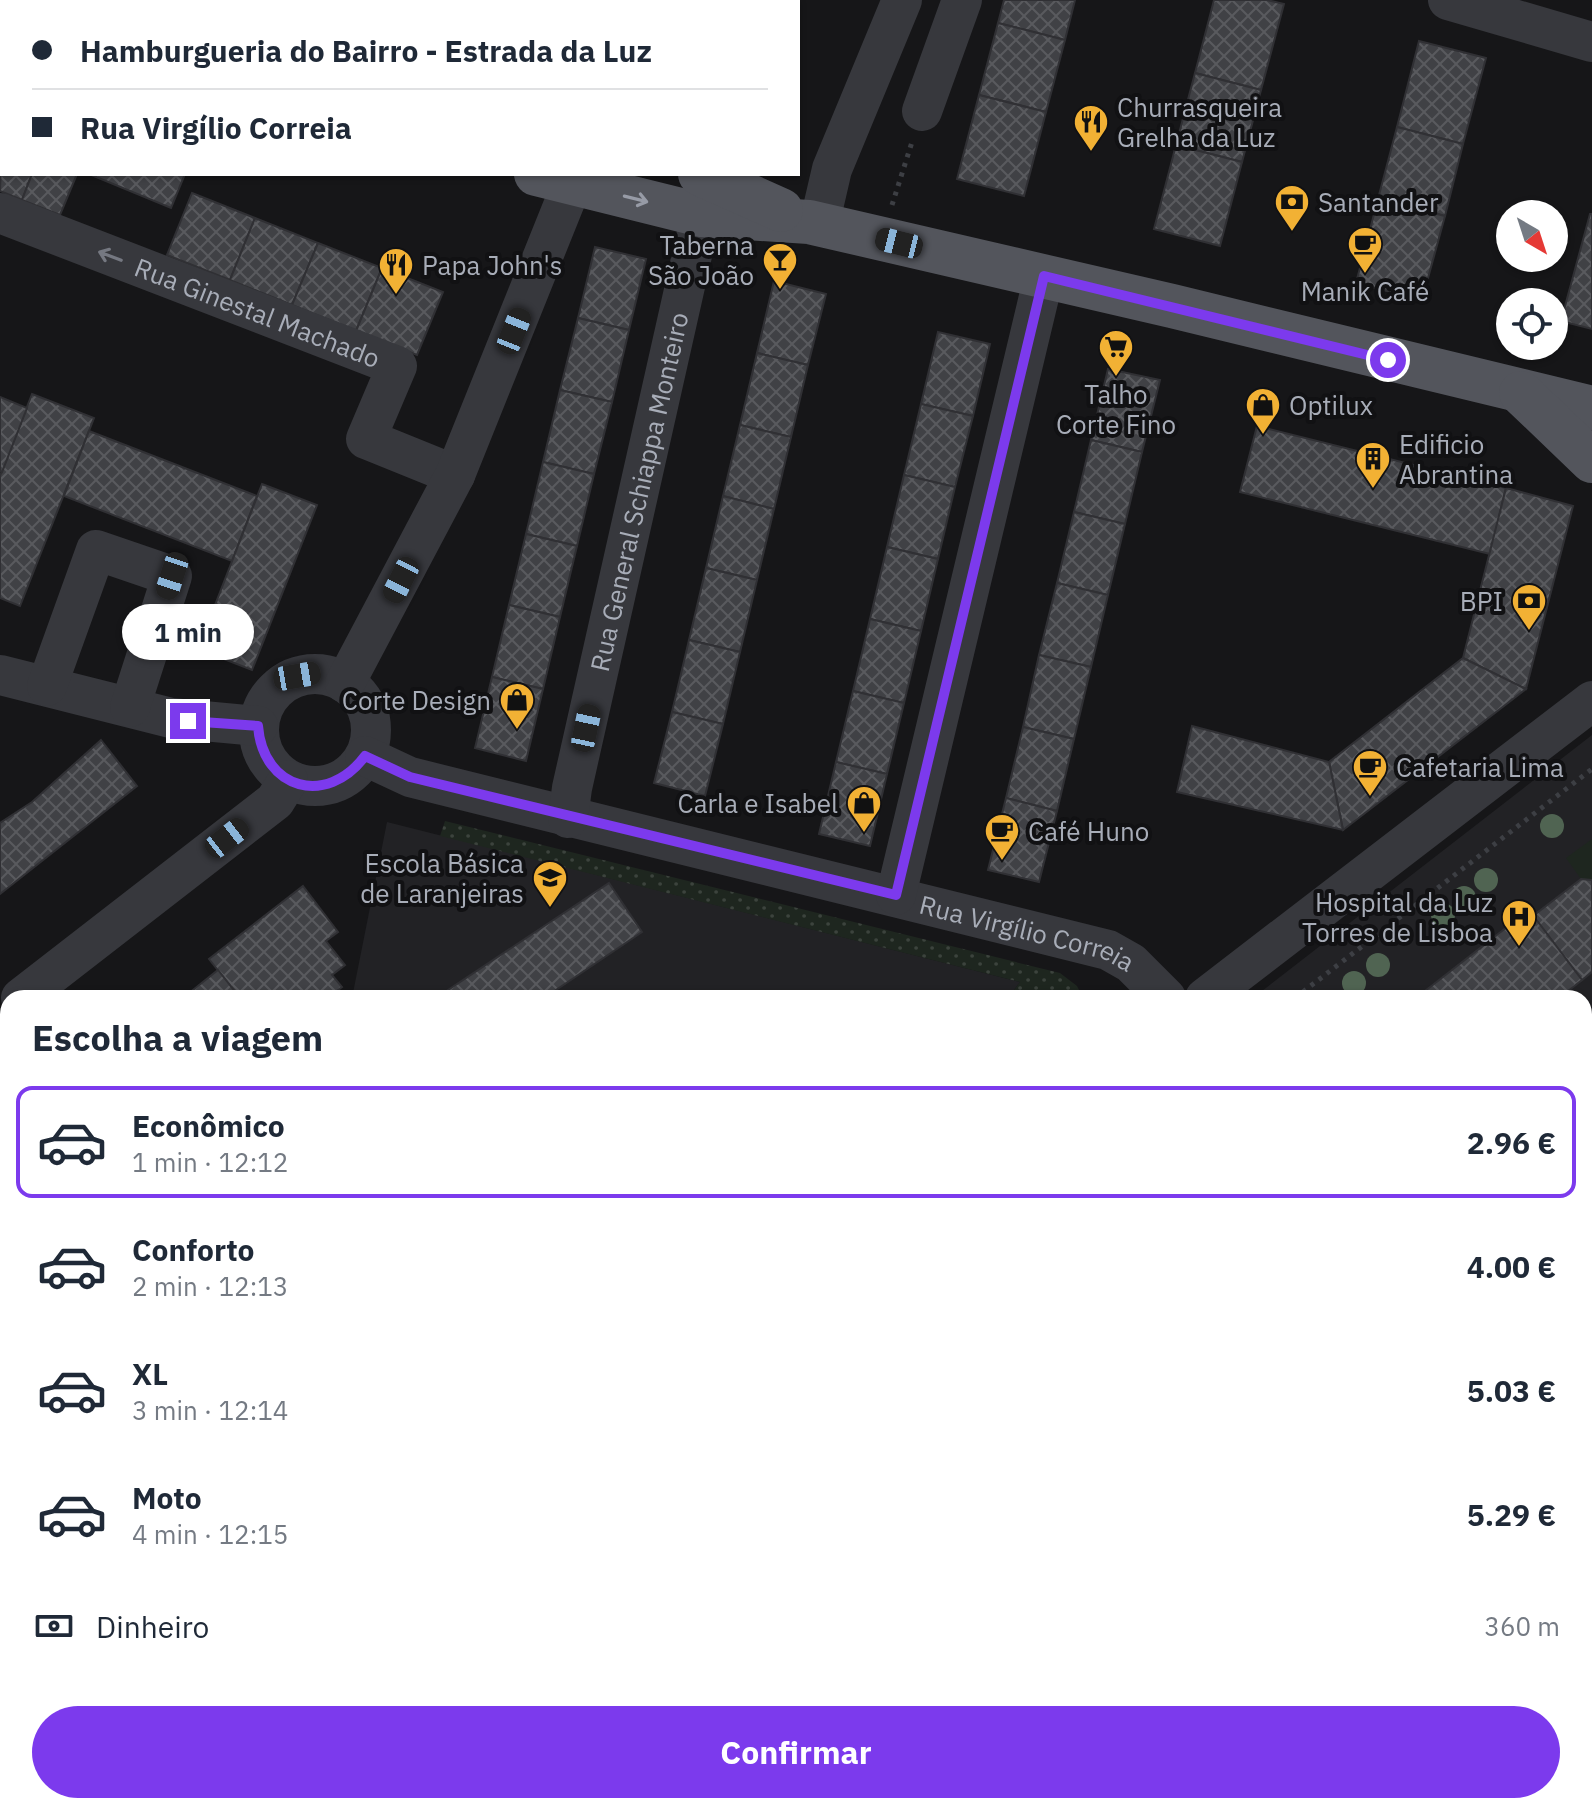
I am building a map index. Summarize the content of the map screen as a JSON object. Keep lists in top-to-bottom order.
{
  "streets": {
    "street": ["Rua Ginestal Machado", "Rua General Schiappa Monteiro", "Rua Virgílio Correia"]
  },
  "crossings": [
    ["Rua General Schiappa Monteiro", "Rua Virgílio Correia"]
  ],
  "one_way": ["Rua Ginestal Machado"],
  "places": {
    "restaurant": ["Churrasqueira Grelha da Luz", "Papa John's"],
    "bank": ["Santander", "BPI"],
    "cafe": ["Manik Café", "Cafetaria Lima", "Café Huno"],
    "bar": ["Taberna São João"],
    "supermarket": ["Talho Corte Fino"],
    "shop": ["Optilux", "Corte Design", "Carla e Isabel"],
    "building": ["Edificio Abrantina"],
    "school or university": ["Escola Básica de Laranjeiras"],
    "hospital": ["Hospital da Luz Torres de Lisboa"]
  },
  "north": "bottom right",
  "page": {
    "banner": ["Hamburgueria do Bairro - Estrada da Luz", "Rua Virgílio Correia"],
    "bubble": "1 min",
    "heading": "Escolha a viagem",
    "list": [
      {
        "name": "Econômico",
        "note": "1 min · 12:12",
        "value": "2.96 €"
      },
      {
        "name": "Conforto",
        "note": "2 min · 12:13",
        "value": "4.00 €"
      },
      {
        "name": "XL",
        "note": "3 min · 12:14",
        "value": "5.03 €"
      },
      {
        "name": "Moto",
        "note": "4 min · 12:15",
        "value": "5.29 €"
      }
    ],
    "pay": ["Dinheiro", "360 m"],
    "buttons": "Confirmar"
  }
}
